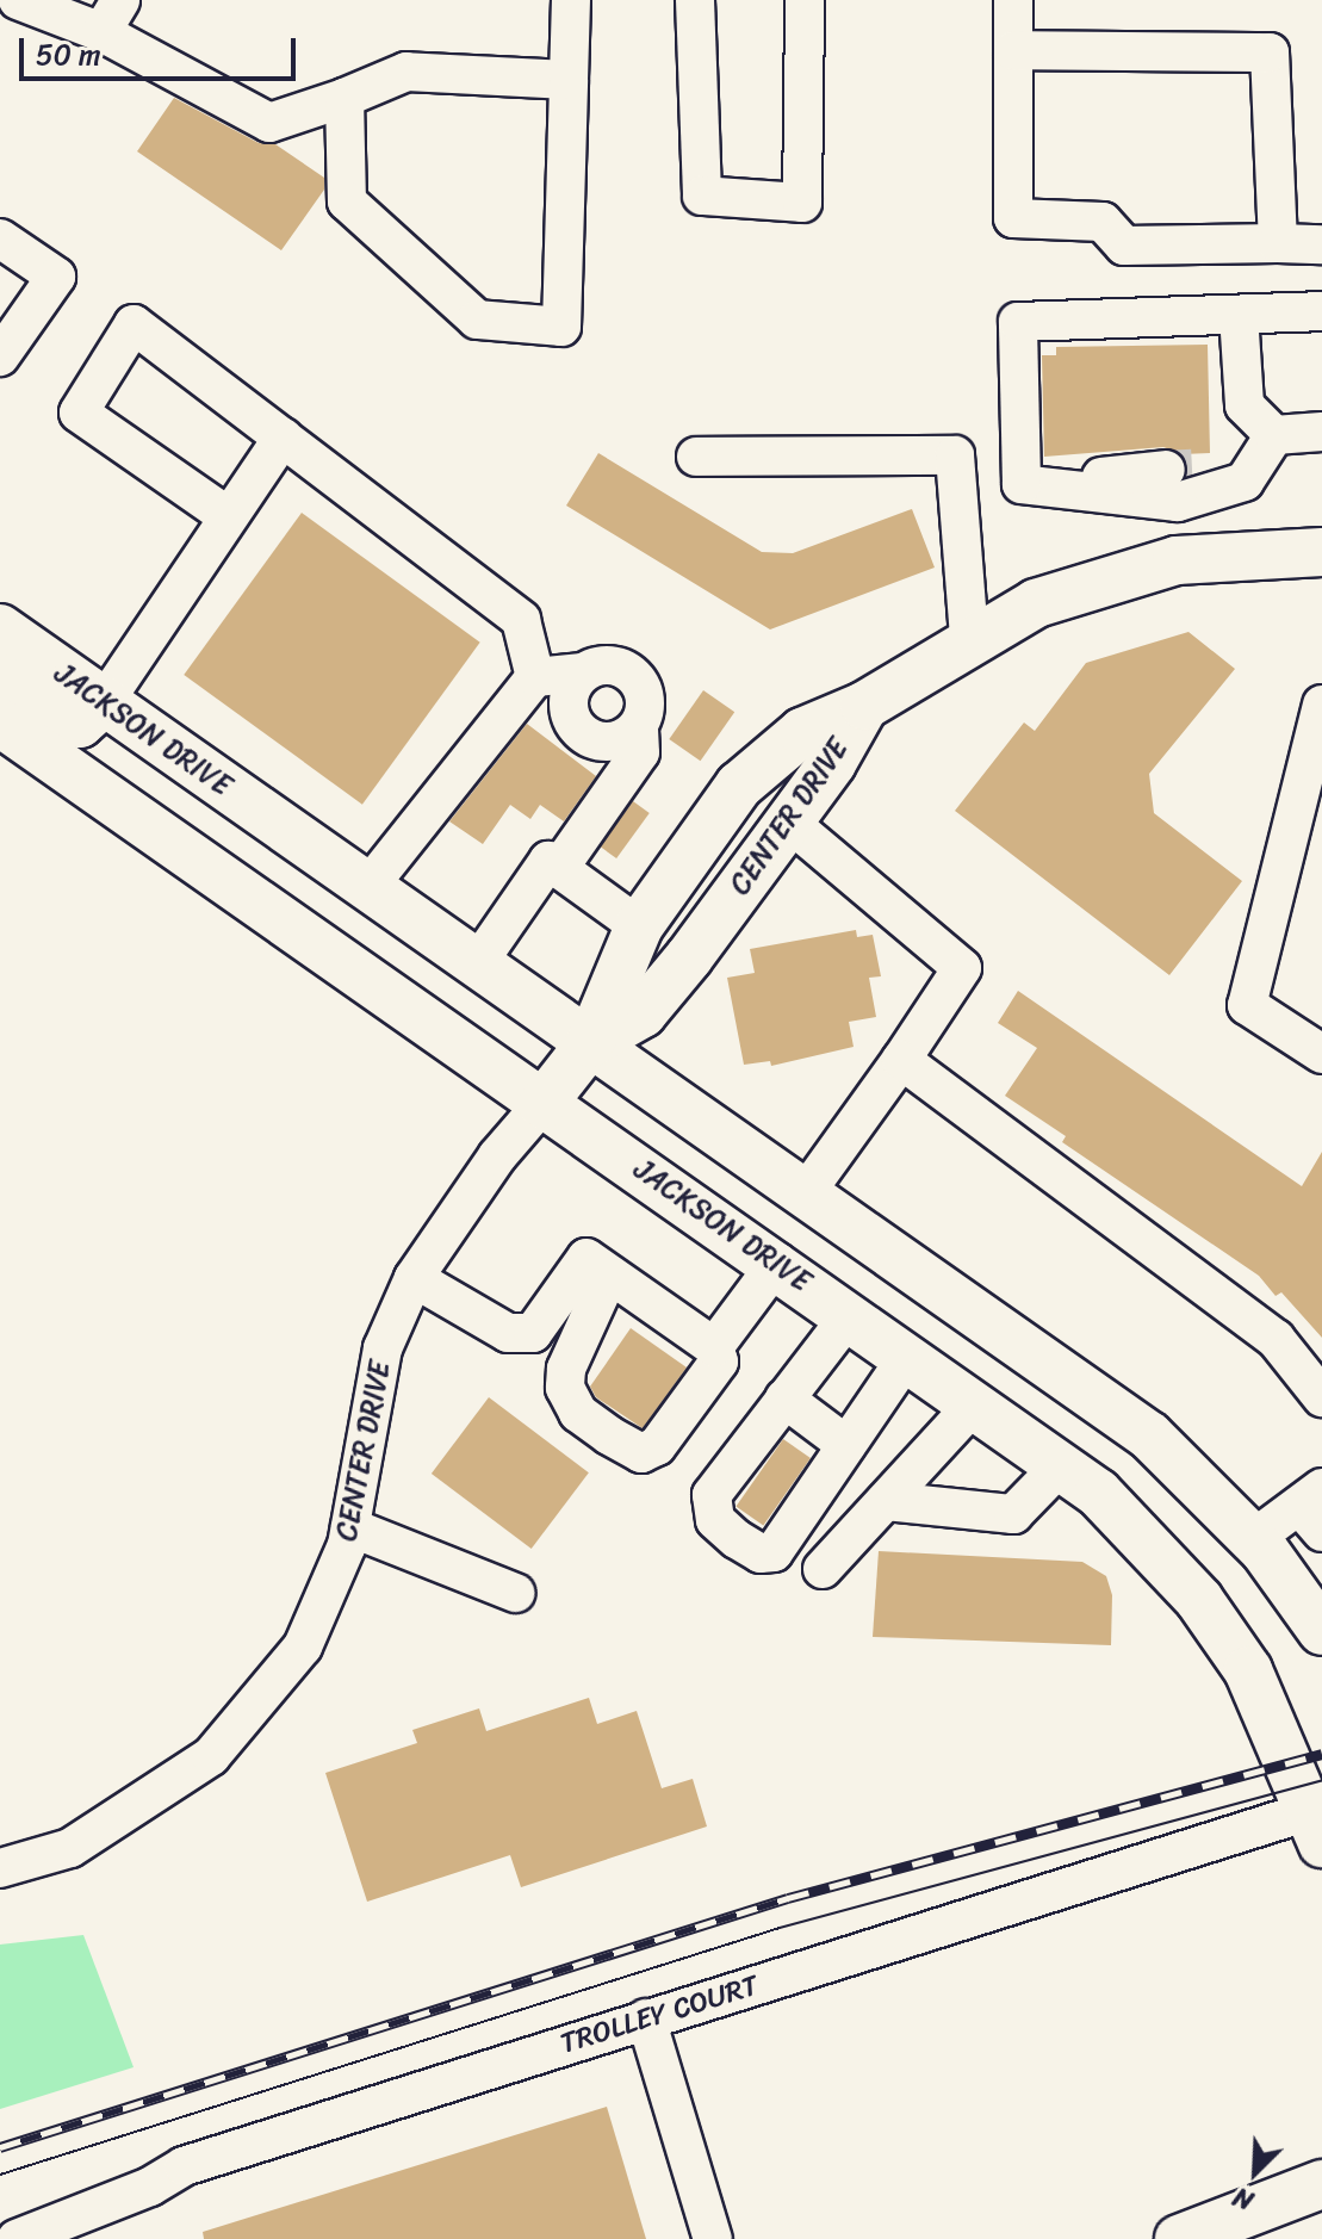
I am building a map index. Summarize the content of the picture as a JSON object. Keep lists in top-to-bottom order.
{
  "streets": {
    "main road": ["JACKSON DRIVE", "CENTER DRIVE"],
    "street": ["TROLLEY COURT"]
  },
  "crossings": [
    ["JACKSON DRIVE", "CENTER DRIVE"],
    ["JACKSON DRIVE", "TROLLEY COURT"]
  ],
  "scale_bar": "50 m",
  "north": "bottom left"
}
